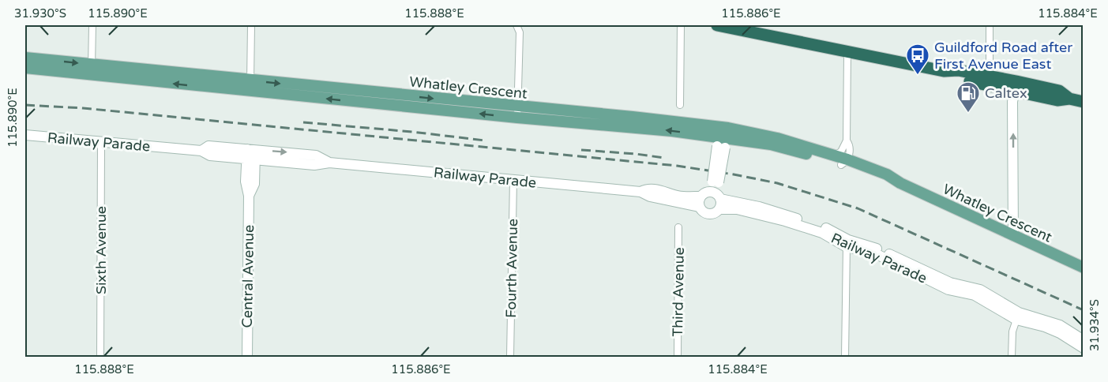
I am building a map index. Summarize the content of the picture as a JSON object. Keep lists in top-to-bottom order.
{
  "streets": {
    "main road": ["Whatley Crescent", "Railway Parade", "Central Avenue"],
    "street": ["Sixth Avenue", "Fourth Avenue", "Third Avenue"]
  },
  "crossings": [
    ["Railway Parade", "Sixth Avenue"],
    ["Railway Parade", "Fourth Avenue"],
    ["Railway Parade", "Central Avenue"]
  ],
  "places": {
    "bus stop": ["Guildford Road after First Avenue East"],
    "fuel station": ["Caltex"]
  },
  "coordinates": [
    "31.930°S",
    "115.890°E",
    "115.888°E",
    "115.886°E",
    "115.884°E",
    "31.934°S"
  ]
}
